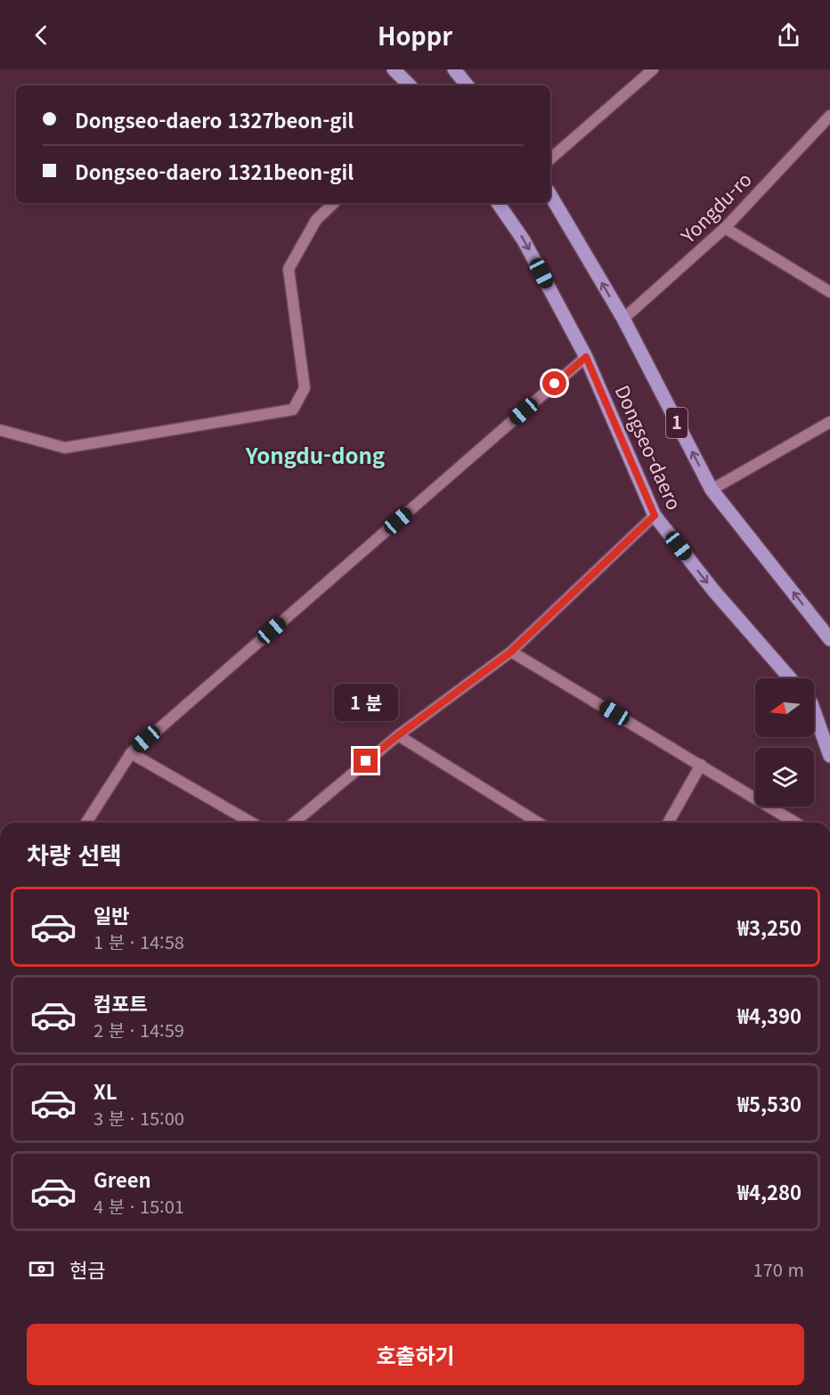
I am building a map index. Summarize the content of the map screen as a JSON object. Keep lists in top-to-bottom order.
{
  "streets": {
    "main road": ["1", "Dongseo-daero"],
    "street": ["Yongdu-ro"]
  },
  "crossings": [
    ["Yongdu-ro", "Dongseo-daero"]
  ],
  "districts": ["Yongdu-dong"],
  "north": "left",
  "page": {
    "header": "Hoppr",
    "banner": ["Dongseo-daero 1327beon-gil", "Dongseo-daero 1321beon-gil"],
    "bubble": "1 분",
    "heading": "차량 선택",
    "list": [
      {
        "name": "일반",
        "note": "1 분 · 14:58",
        "value": "₩3,250"
      },
      {
        "name": "컴포트",
        "note": "2 분 · 14:59",
        "value": "₩4,390"
      },
      {
        "name": "XL",
        "note": "3 분 · 15:00",
        "value": "₩5,530"
      },
      {
        "name": "Green",
        "note": "4 분 · 15:01",
        "value": "₩4,280"
      }
    ],
    "pay": ["현금", "170 m"],
    "buttons": "호출하기"
  }
}
